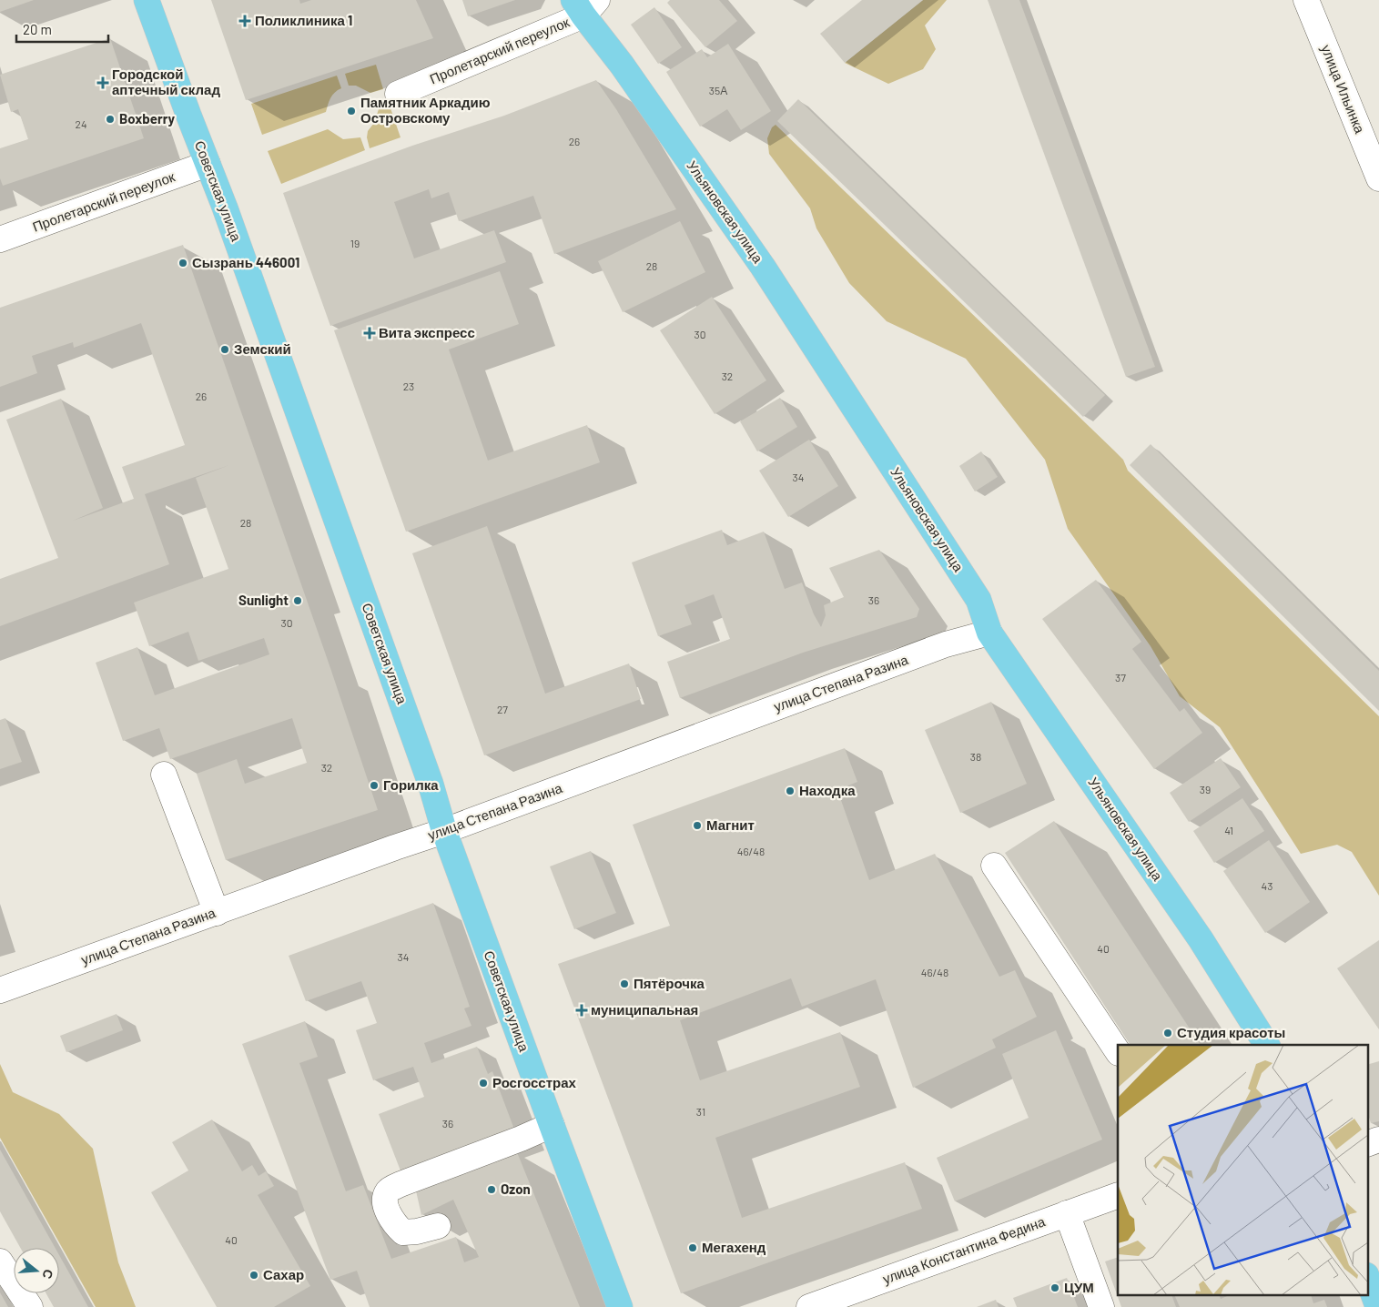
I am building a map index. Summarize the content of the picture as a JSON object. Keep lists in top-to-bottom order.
{
  "streets": {
    "main road": ["Советская улица", "Ульяновская улица"],
    "street": [
      "Пролетарский переулок",
      "улица Ильинка",
      "улица Степана Разина",
      "улица Константина Федина"
    ]
  },
  "crossings": [
    ["Пролетарский переулок", "Советская улица"],
    ["Пролетарский переулок", "Ульяновская улица"],
    ["Советская улица", "улица Степана Разина"],
    ["Ульяновская улица", "улица Степана Разина"]
  ],
  "places": {
    "health": [
      "Поликлиника 1",
      "Городской аптечный склад",
      "Вита экспресс",
      "муниципальная"
    ],
    "other": [
      "Памятник Аркадию Островскому",
      "Boxberry",
      "Сызрань 446001",
      "Земский",
      "Sunlight",
      "Горилка",
      "Находка",
      "Магнит",
      "Пятёрочка",
      "Студия красоты",
      "Росгосстрах",
      "Ozon",
      "Мегахенд",
      "Сахар",
      "ЦУМ"
    ]
  },
  "house_numbers": [
    "35А",
    "24",
    "26",
    "19",
    "28",
    "30",
    "32",
    "23",
    "26",
    "34",
    "28",
    "36",
    "30",
    "37",
    "27",
    "38",
    "32",
    "39",
    "41",
    "46/48",
    "43",
    "40",
    "34",
    "46/48",
    "31",
    "36",
    "40"
  ],
  "scale_bar": "20 m",
  "north": "right"
}
